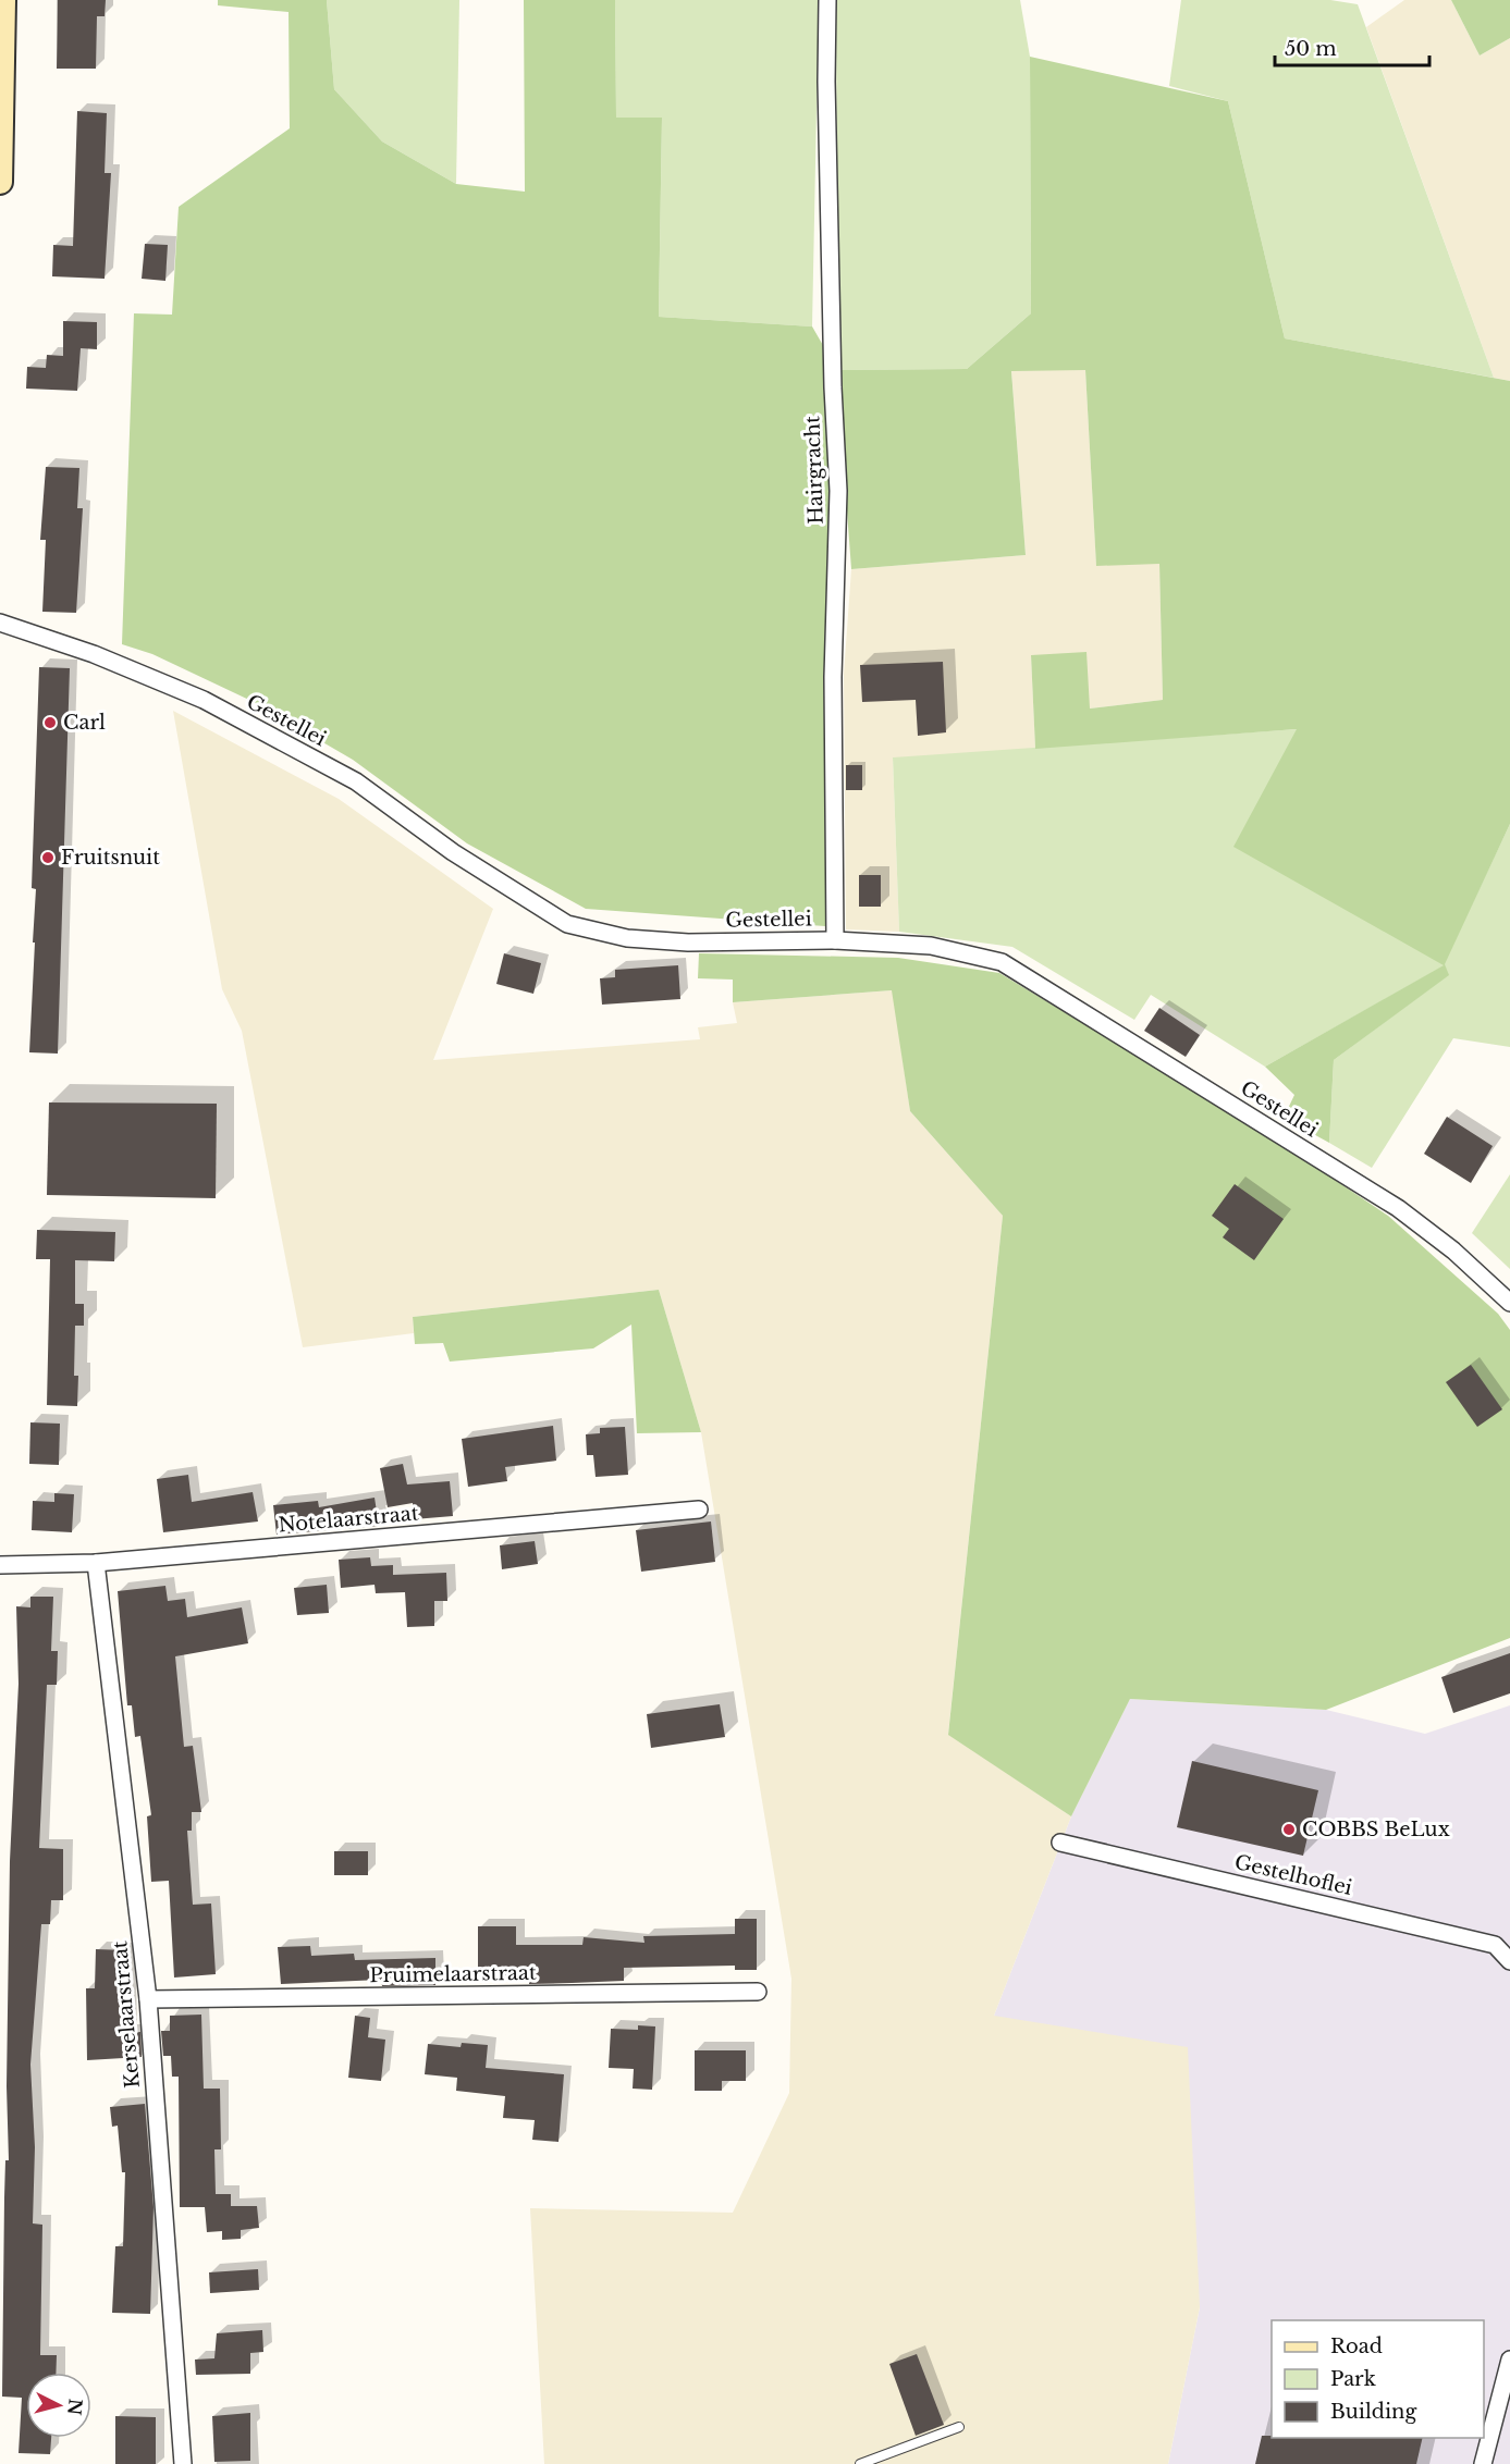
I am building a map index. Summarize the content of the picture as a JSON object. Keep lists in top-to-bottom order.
{
  "streets": {
    "street": [
      "Hairgracht",
      "Gestellei",
      "Notelaarstraat",
      "Gestelhoflei",
      "Pruimelaarstraat",
      "Kerselaarstraat"
    ]
  },
  "crossings": [
    ["Hairgracht", "Gestellei"],
    ["Notelaarstraat", "Kerselaarstraat"],
    ["Pruimelaarstraat", "Kerselaarstraat"]
  ],
  "places": ["Carl", "Fruitsnuit", "COBBS BeLux"],
  "legend": ["Road", "Park", "Building"],
  "scale_bar": "50 m",
  "north": "right"
}
